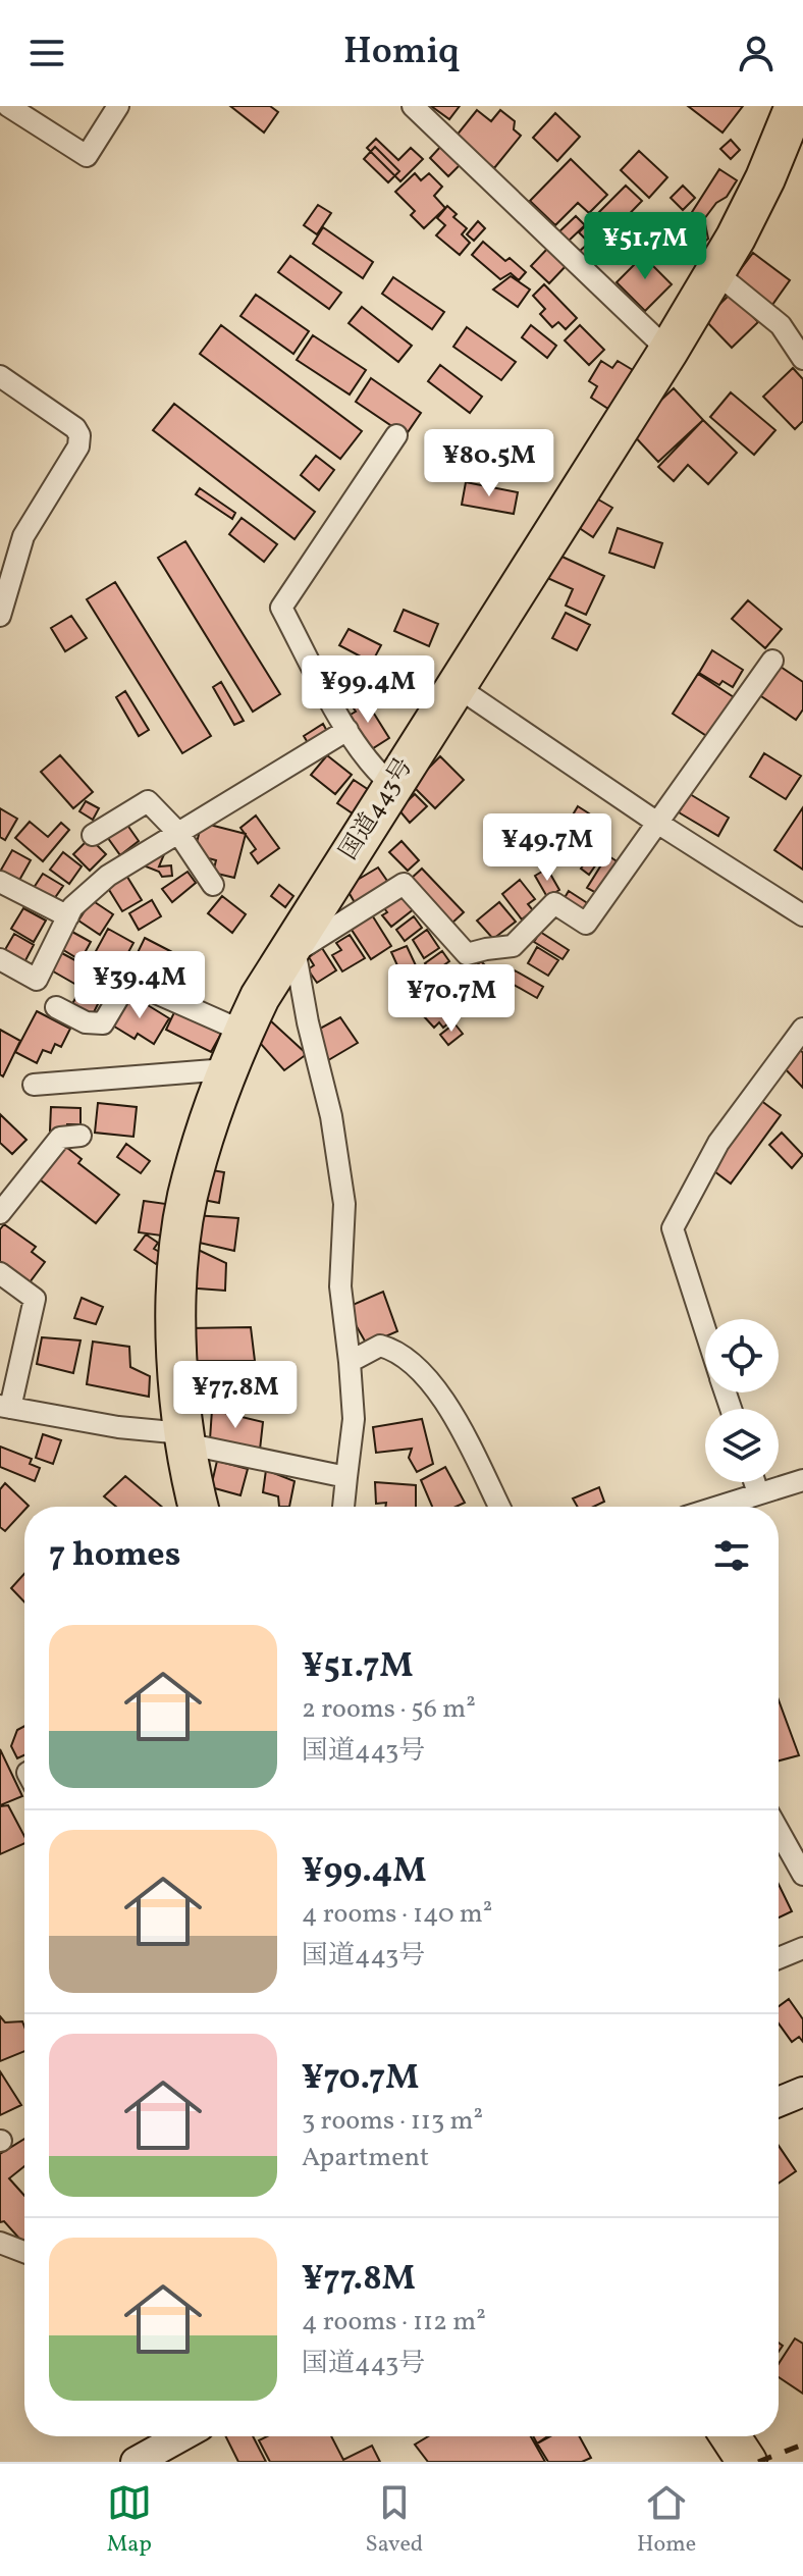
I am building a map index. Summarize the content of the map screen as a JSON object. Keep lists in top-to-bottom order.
{
  "streets": {
    "highway": ["国道443号"]
  },
  "page": {
    "header": "Homiq",
    "price": [
      "¥51.7M",
      "¥80.5M",
      "¥99.4M",
      "¥49.7M",
      "¥39.4M",
      "¥70.7M",
      "¥77.8M"
    ],
    "heading": "7 homes",
    "list": [
      {
        "name": "¥51.7M",
        "note": "2 rooms · 56 m² · 国道443号"
      },
      {
        "name": "¥99.4M",
        "note": "4 rooms · 140 m² · 国道443号"
      },
      {
        "name": "¥70.7M",
        "note": "3 rooms · 113 m² · Apartment"
      },
      {
        "name": "¥77.8M",
        "note": "4 rooms · 112 m² · 国道443号"
      }
    ],
    "tabs": ["Map", "Saved", "Home"]
  }
}
